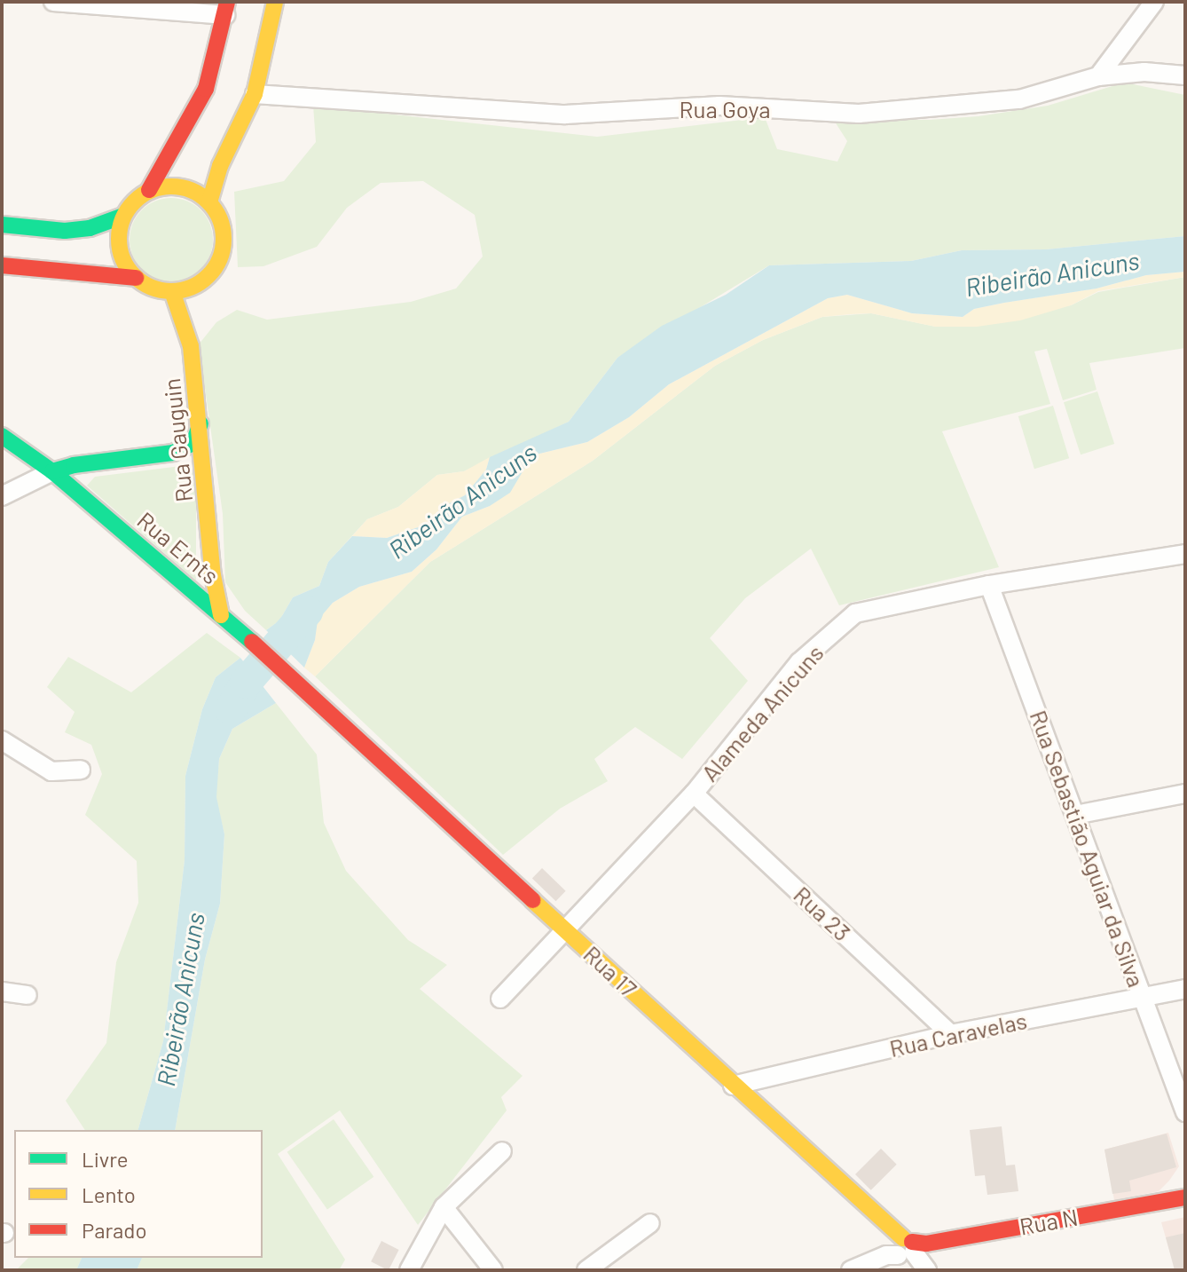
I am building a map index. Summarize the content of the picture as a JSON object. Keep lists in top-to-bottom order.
{
  "streets": {
    "street": [
      "Rua Goya",
      "Rua Gauguin",
      "Rua Ernts",
      "Alameda Anicuns",
      "Rua Sebastião Aguiar da Silva",
      "Rua 23",
      "Rua 17",
      "Rua Caravelas",
      "Rua N"
    ]
  },
  "crossings": [
    ["Rua Gauguin", "Rua Ernts"],
    ["Rua Ernts", "Rua 17"],
    ["Alameda Anicuns", "Rua Sebastião Aguiar da Silva"],
    ["Alameda Anicuns", "Rua 23"],
    ["Alameda Anicuns", "Rua 17"],
    ["Rua Sebastião Aguiar da Silva", "Rua Caravelas"],
    ["Rua 23", "Rua Caravelas"],
    ["Rua 17", "Rua Caravelas"],
    ["Rua 17", "Rua N"]
  ],
  "water": ["Ribeirão Anicuns"],
  "legend": ["Livre", "Lento", "Parado"]
}
